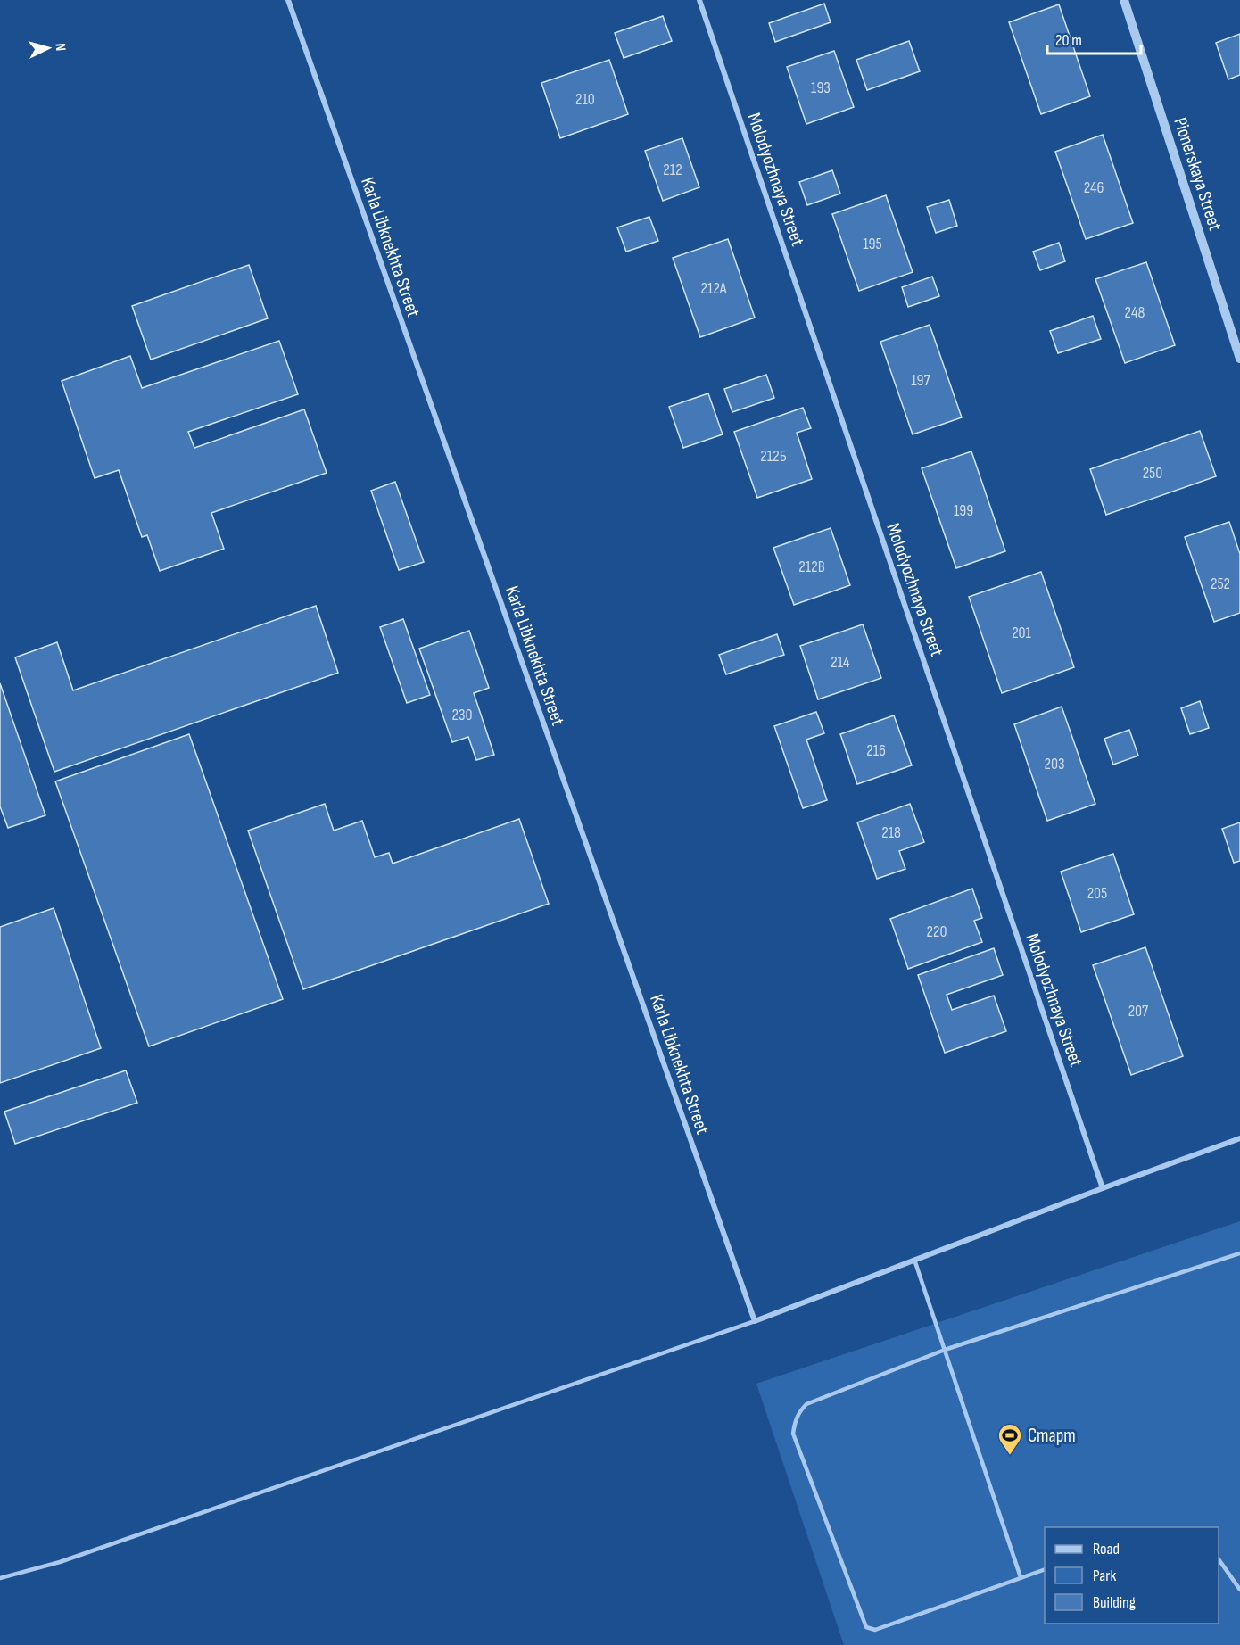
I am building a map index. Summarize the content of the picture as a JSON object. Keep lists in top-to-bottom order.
{
  "streets": {
    "street": ["Pionerskaya Street", "Molodyozhnaya Street", "Karla Libknekhta Street"]
  },
  "places": {
    "sports": ["Старт"]
  },
  "house_numbers": [
    "193",
    "210",
    "212",
    "246",
    "195",
    "212А",
    "248",
    "197",
    "212Б",
    "250",
    "199",
    "212В",
    "252",
    "201",
    "214",
    "230",
    "216",
    "203",
    "218",
    "205",
    "220",
    "207"
  ],
  "legend": ["Road", "Park", "Building"],
  "scale_bar": "20 m",
  "north": "right"
}
